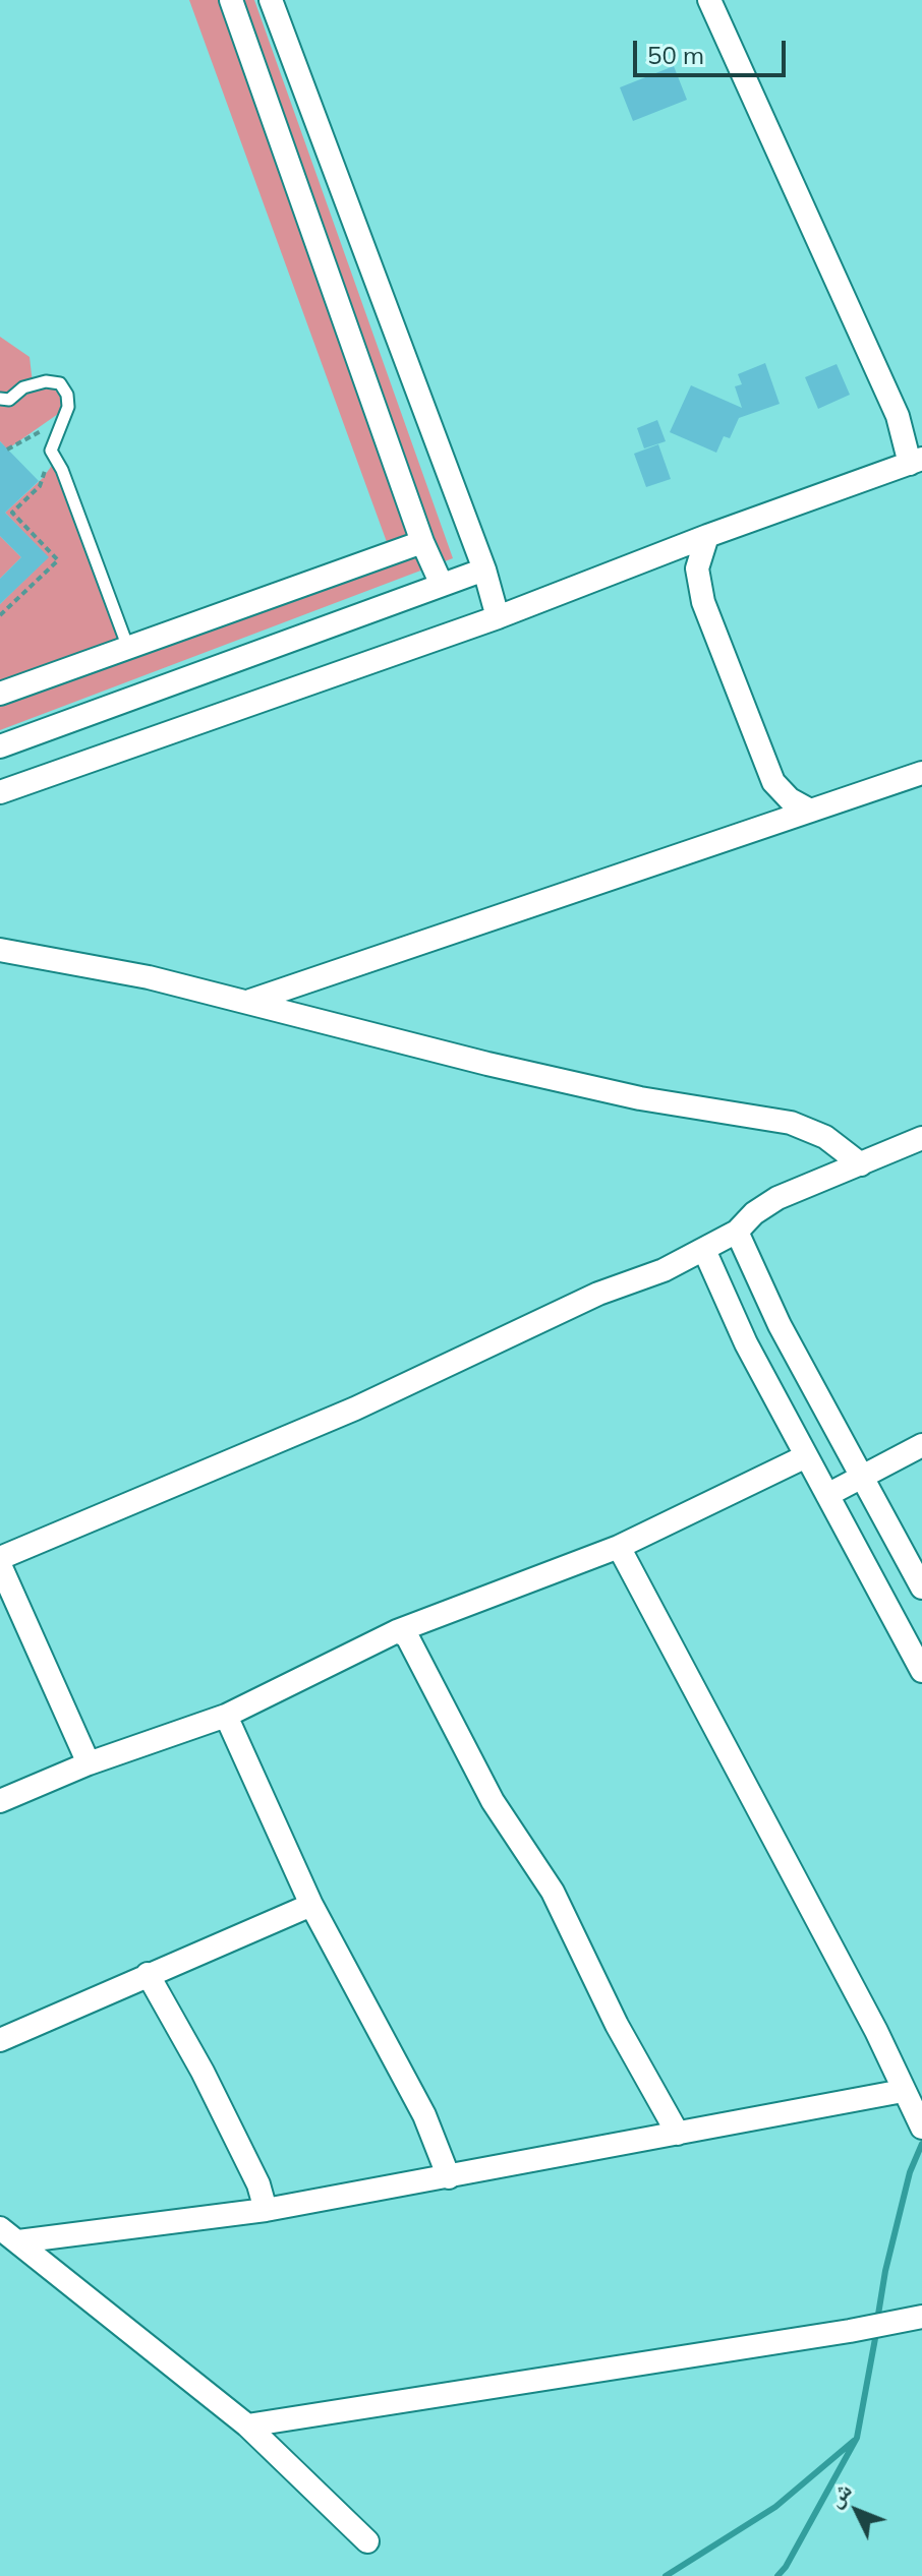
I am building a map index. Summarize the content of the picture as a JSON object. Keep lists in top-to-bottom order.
{
  "scale_bar": "50 m",
  "north": "top left"
}
